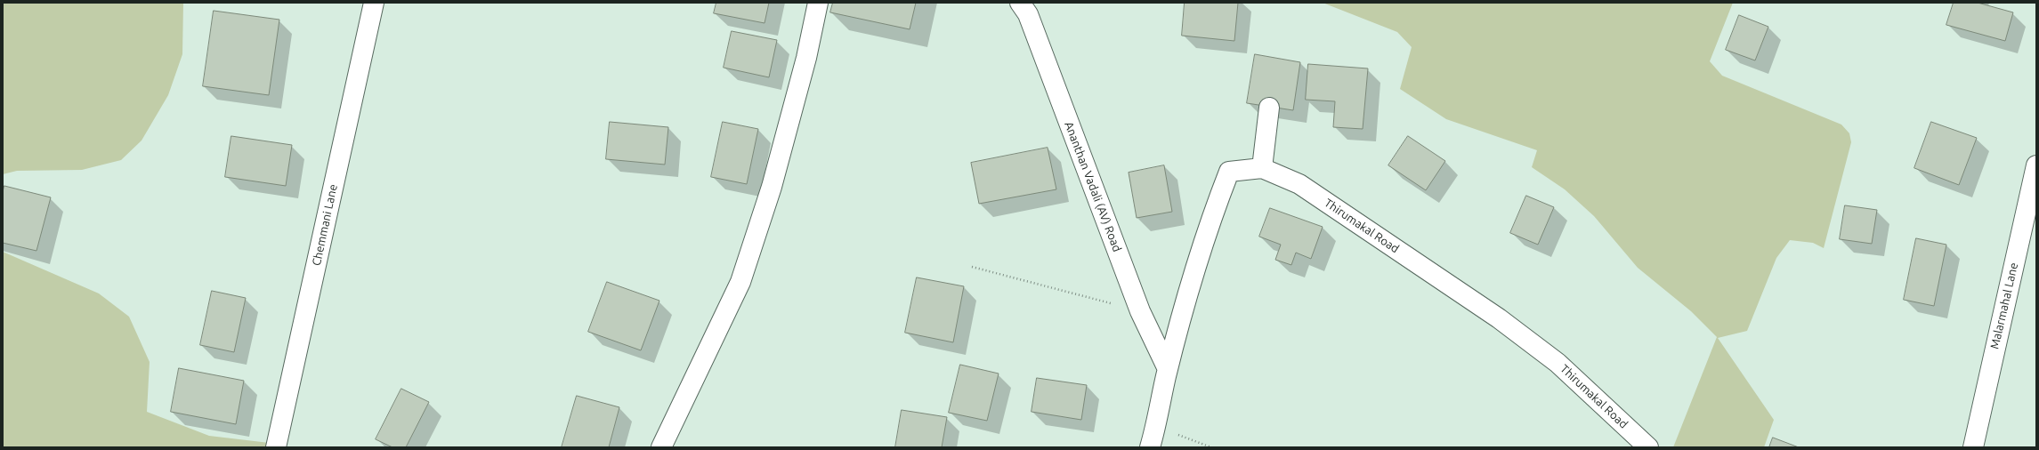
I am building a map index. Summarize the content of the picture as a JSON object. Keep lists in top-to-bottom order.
{
  "streets": {
    "street": [
      "Ananthan Vadali (AV) Road",
      "Chemmani Lane",
      "Thirumakal Road",
      "Malarmahal Lane"
    ]
  },
  "crossings": [
    ["Ananthan Vadali (AV) Road", "Thirumakal Road"]
  ]
}
